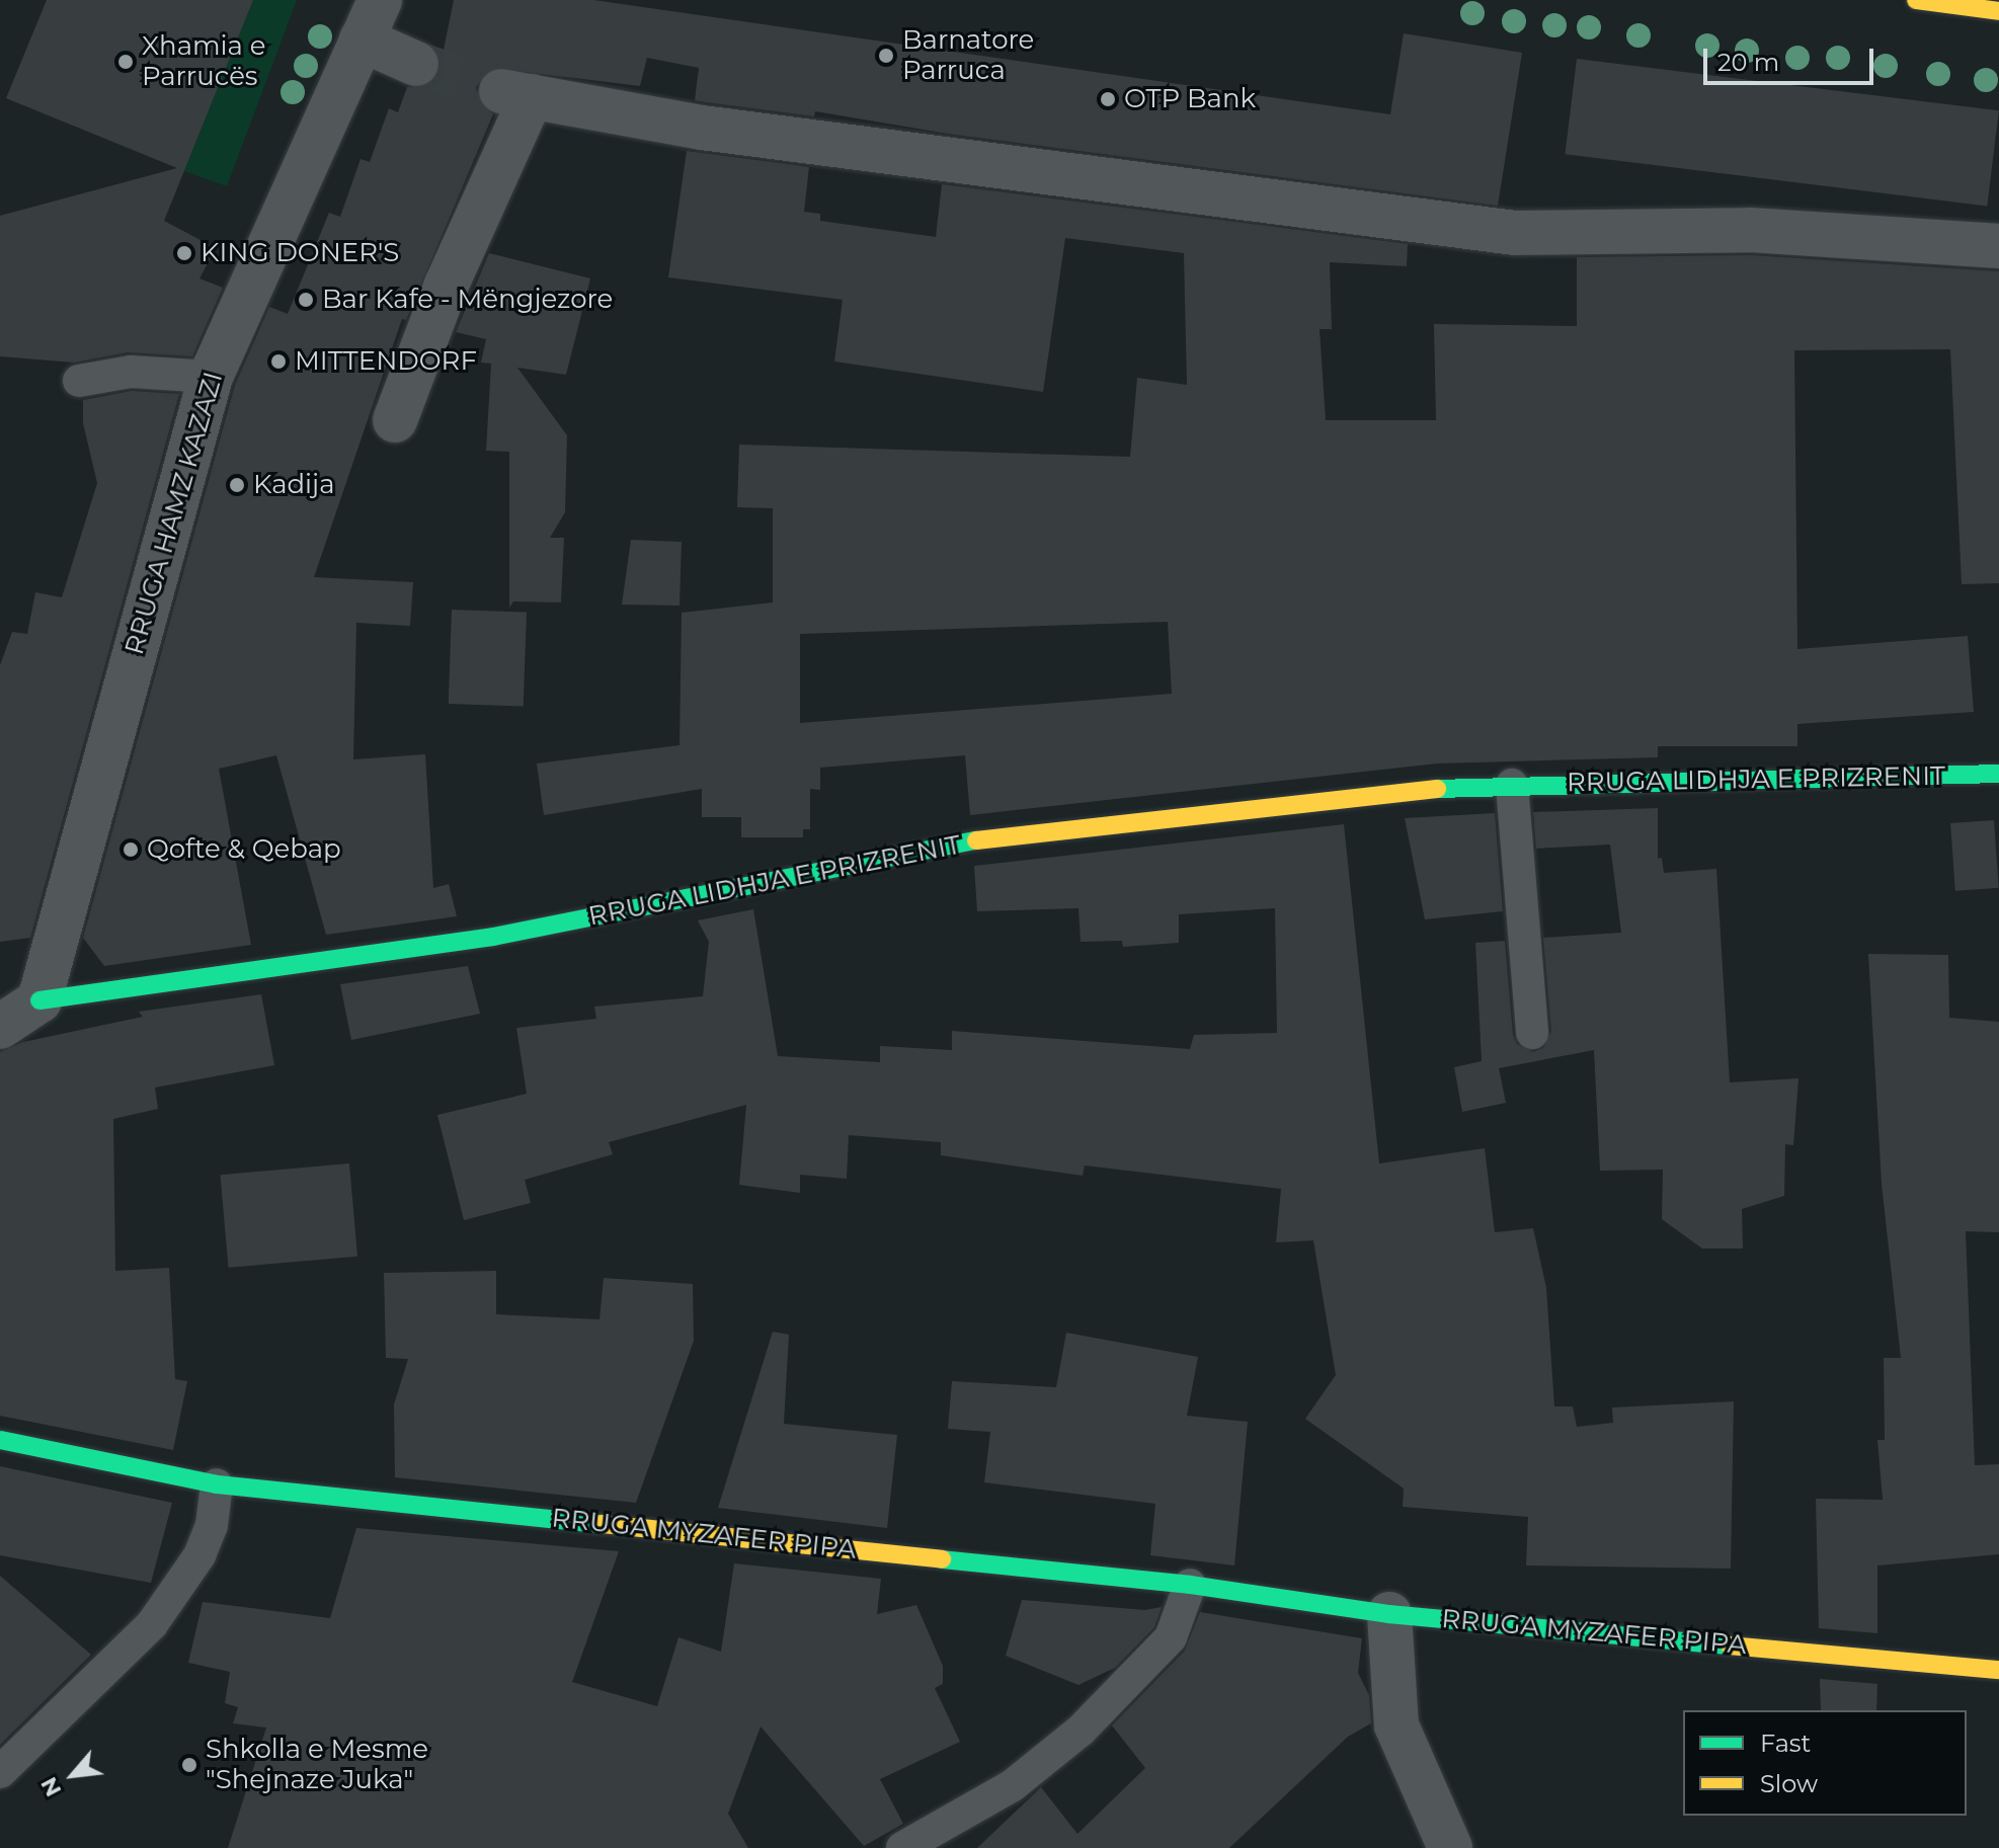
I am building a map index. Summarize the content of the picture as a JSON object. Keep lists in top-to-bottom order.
{
  "streets": {
    "street": ["RRUGA HAMZ KAZAZI", "RRUGA LIDHJA E PRIZRENIT", "RRUGA MYZAFER PIPA"]
  },
  "crossings": [
    ["RRUGA HAMZ KAZAZI", "RRUGA LIDHJA E PRIZRENIT"]
  ],
  "places": [
    "Barnatore Parruca",
    "Xhamia e Parrucës",
    "OTP Bank",
    "KING DONER'S",
    "Bar Kafe - Mëngjezore",
    "MITTENDORF",
    "Kadija",
    "Qofte & Qebap",
    "Shkolla e Mesme \"Shejnaze Juka\""
  ],
  "legend": ["Fast", "Slow"],
  "scale_bar": "20 m",
  "north": "bottom left"
}
